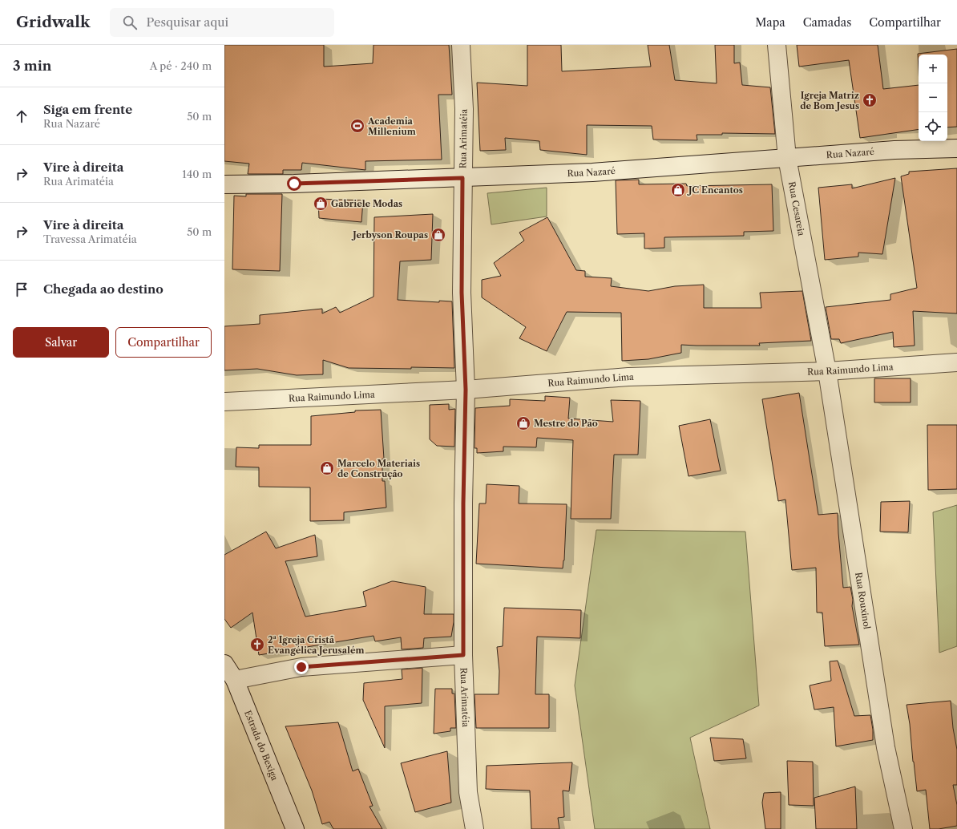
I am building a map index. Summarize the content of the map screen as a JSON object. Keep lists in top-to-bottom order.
{
  "streets": {
    "street": [
      "Rua Arimatéia",
      "Rua Nazaré",
      "Rua Cesareia",
      "Rua Raimundo Lima",
      "Rua Rouxinol",
      "Estrada do Bexiga"
    ]
  },
  "crossings": [
    ["Rua Arimatéia", "Rua Nazaré"],
    ["Rua Arimatéia", "Rua Raimundo Lima"],
    ["Rua Nazaré", "Rua Cesareia"],
    ["Rua Cesareia", "Rua Raimundo Lima"],
    ["Rua Cesareia", "Rua Rouxinol"],
    ["Rua Raimundo Lima", "Rua Rouxinol"]
  ],
  "places": {
    "church": ["Igreja Matriz de Bom Jesus", "2ª Igreja Cristã Evangélica Jerusalém"],
    "sports": ["Academia Millenium"],
    "shop": [
      "JC Encantos",
      "Gabriele Modas",
      "Jerbyson Roupas",
      "Mestre do Pão",
      "Marcelo Materiais de Construção"
    ]
  },
  "page": {
    "header": "Gridwalk",
    "search": "Pesquisar aqui",
    "nav": ["Mapa", "Camadas", "Compartilhar"],
    "heading": ["3 min", "A pé · 240 m"],
    "map_buttons": ["+", "−"],
    "list": [
      ["Siga em frente", "Rua Nazaré", "50 m"],
      ["Vire à direita", "Rua Arimatéia", "140 m"],
      ["Vire à direita", "Travessa Arimatéia", "50 m"],
      "Chegada ao destino"
    ],
    "buttons": ["Salvar", "Compartilhar"]
  }
}
